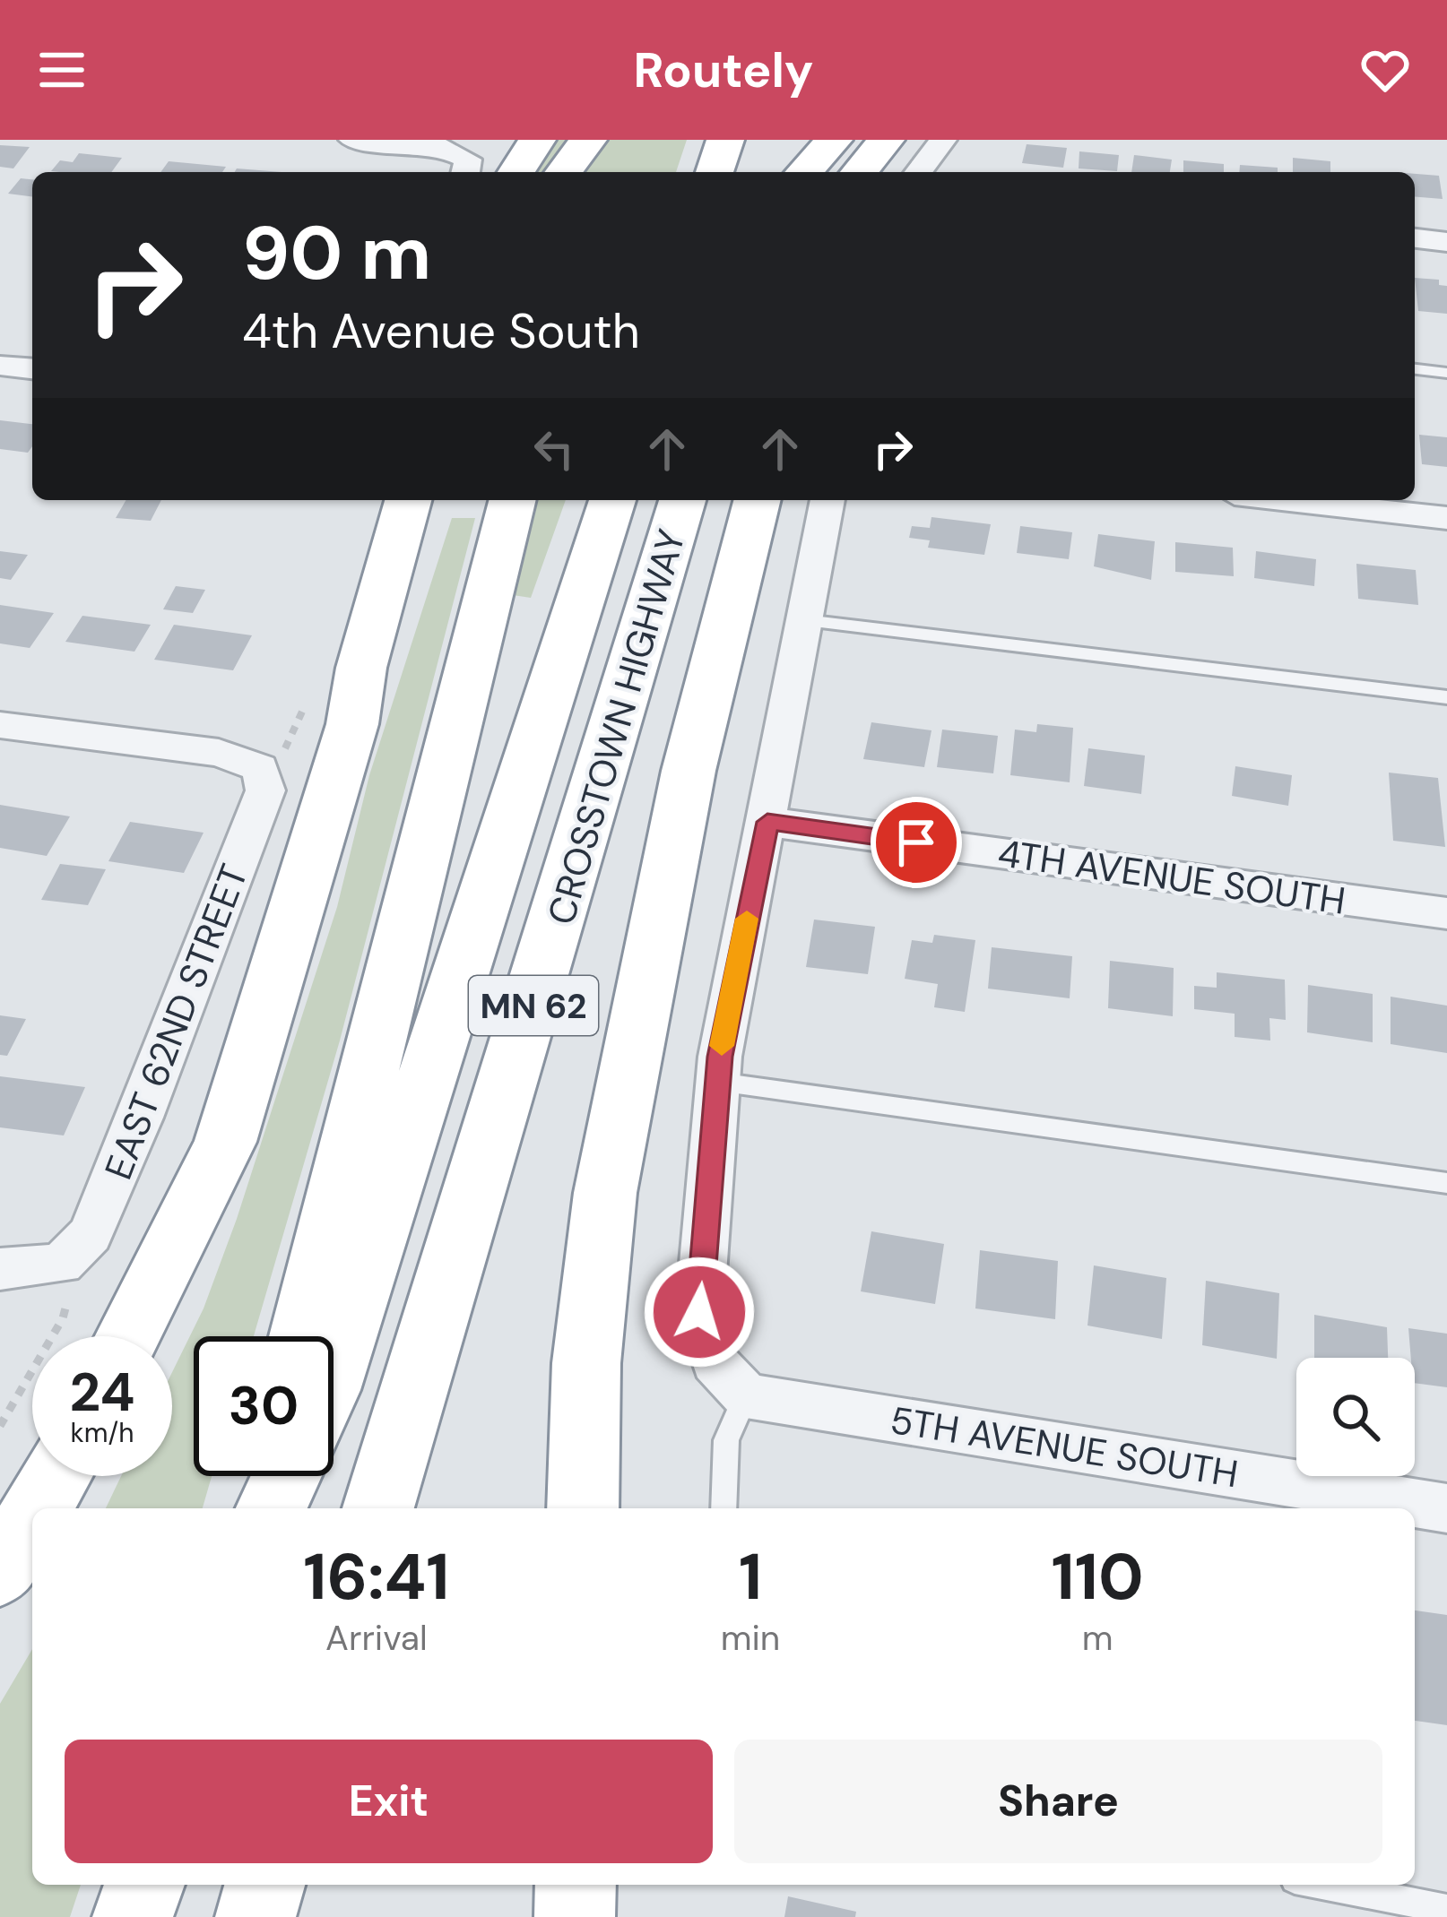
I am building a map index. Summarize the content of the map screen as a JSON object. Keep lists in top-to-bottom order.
{
  "streets": {
    "highway": ["CROSSTOWN HIGHWAY", "MN 62"],
    "street": ["4TH AVENUE SOUTH", "EAST 62ND STREET", "5TH AVENUE SOUTH"]
  },
  "page": {
    "header": "Routely",
    "turn": ["90 m", "4th Avenue South"],
    "speed": "24 km/h",
    "limit": "30",
    "eta": [
      "16:41",
      "Arrival",
      "1",
      "min",
      "110",
      "m"
    ],
    "buttons": ["Exit", "Share"]
  }
}
